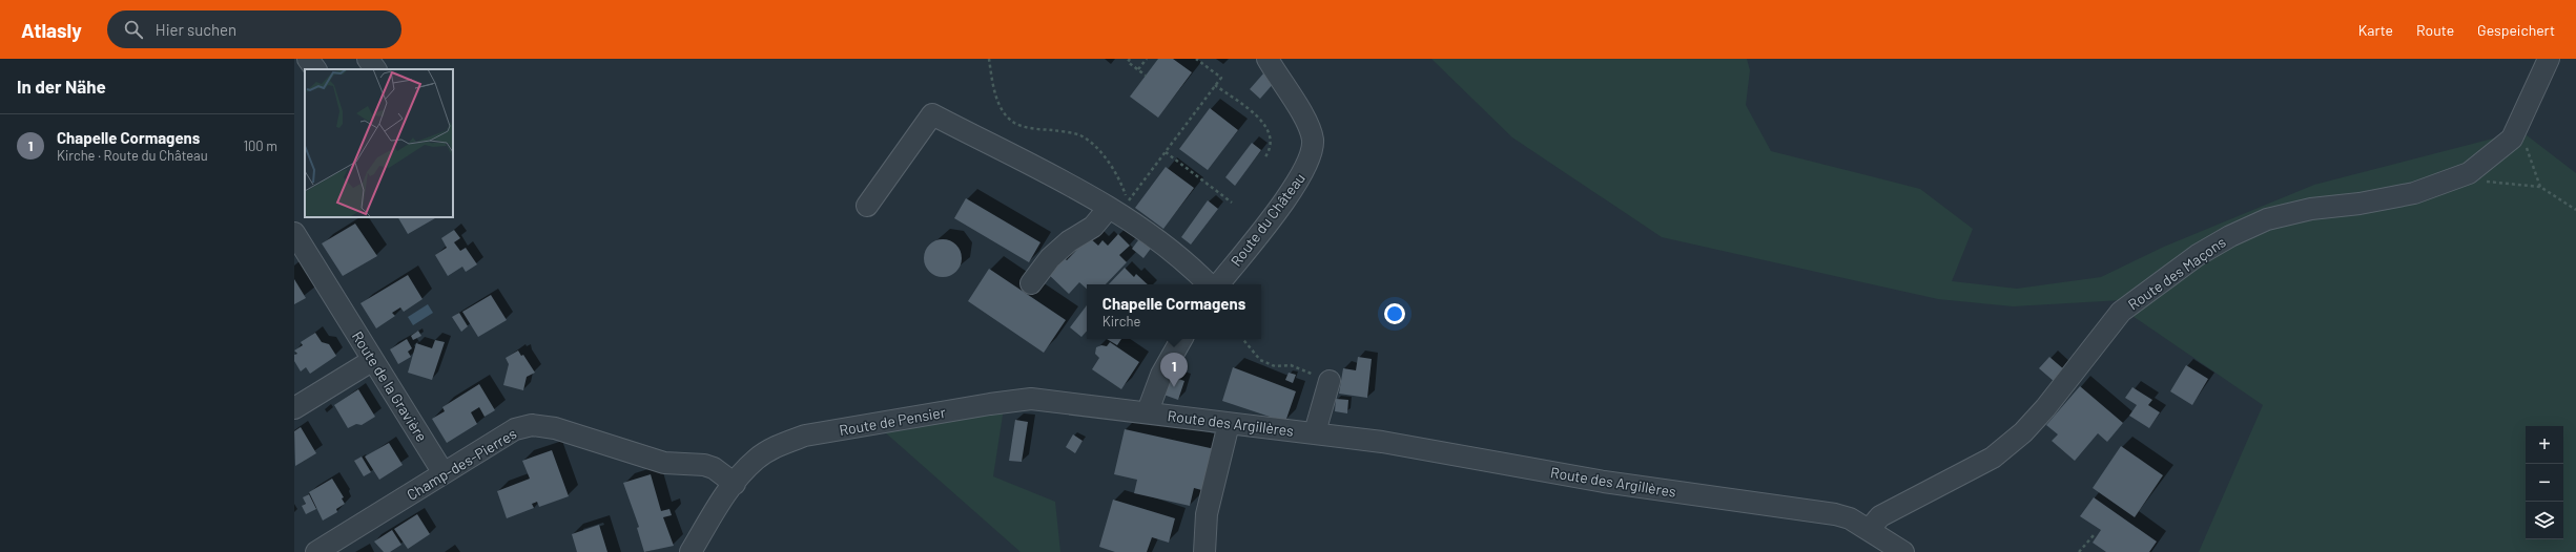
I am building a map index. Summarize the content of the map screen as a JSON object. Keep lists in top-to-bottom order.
{
  "streets": {
    "street": [
      "Route du Château",
      "Route des Maçons",
      "Route de la Gravière",
      "Route de Pensier",
      "Route des Argillères",
      "Champ-des-Pierres"
    ]
  },
  "crossings": [
    ["Route des Maçons", "Route des Argillères"],
    ["Route de la Gravière", "Champ-des-Pierres"],
    ["Route de Pensier", "Route des Argillères"],
    ["Route de Pensier", "Champ-des-Pierres"]
  ],
  "page": {
    "header": "Atlasly",
    "search": "Hier suchen",
    "nav": ["Karte", "Route", "Gespeichert"],
    "heading": "In der Nähe",
    "list": [
      {
        "mark": "1",
        "name": "Chapelle Cormagens",
        "note": "Kirche · Route du Château",
        "value": "100 m"
      }
    ],
    "popup": ["Chapelle Cormagens", "Kirche"],
    "pins": "1",
    "map_buttons": ["+", "−"]
  }
}
